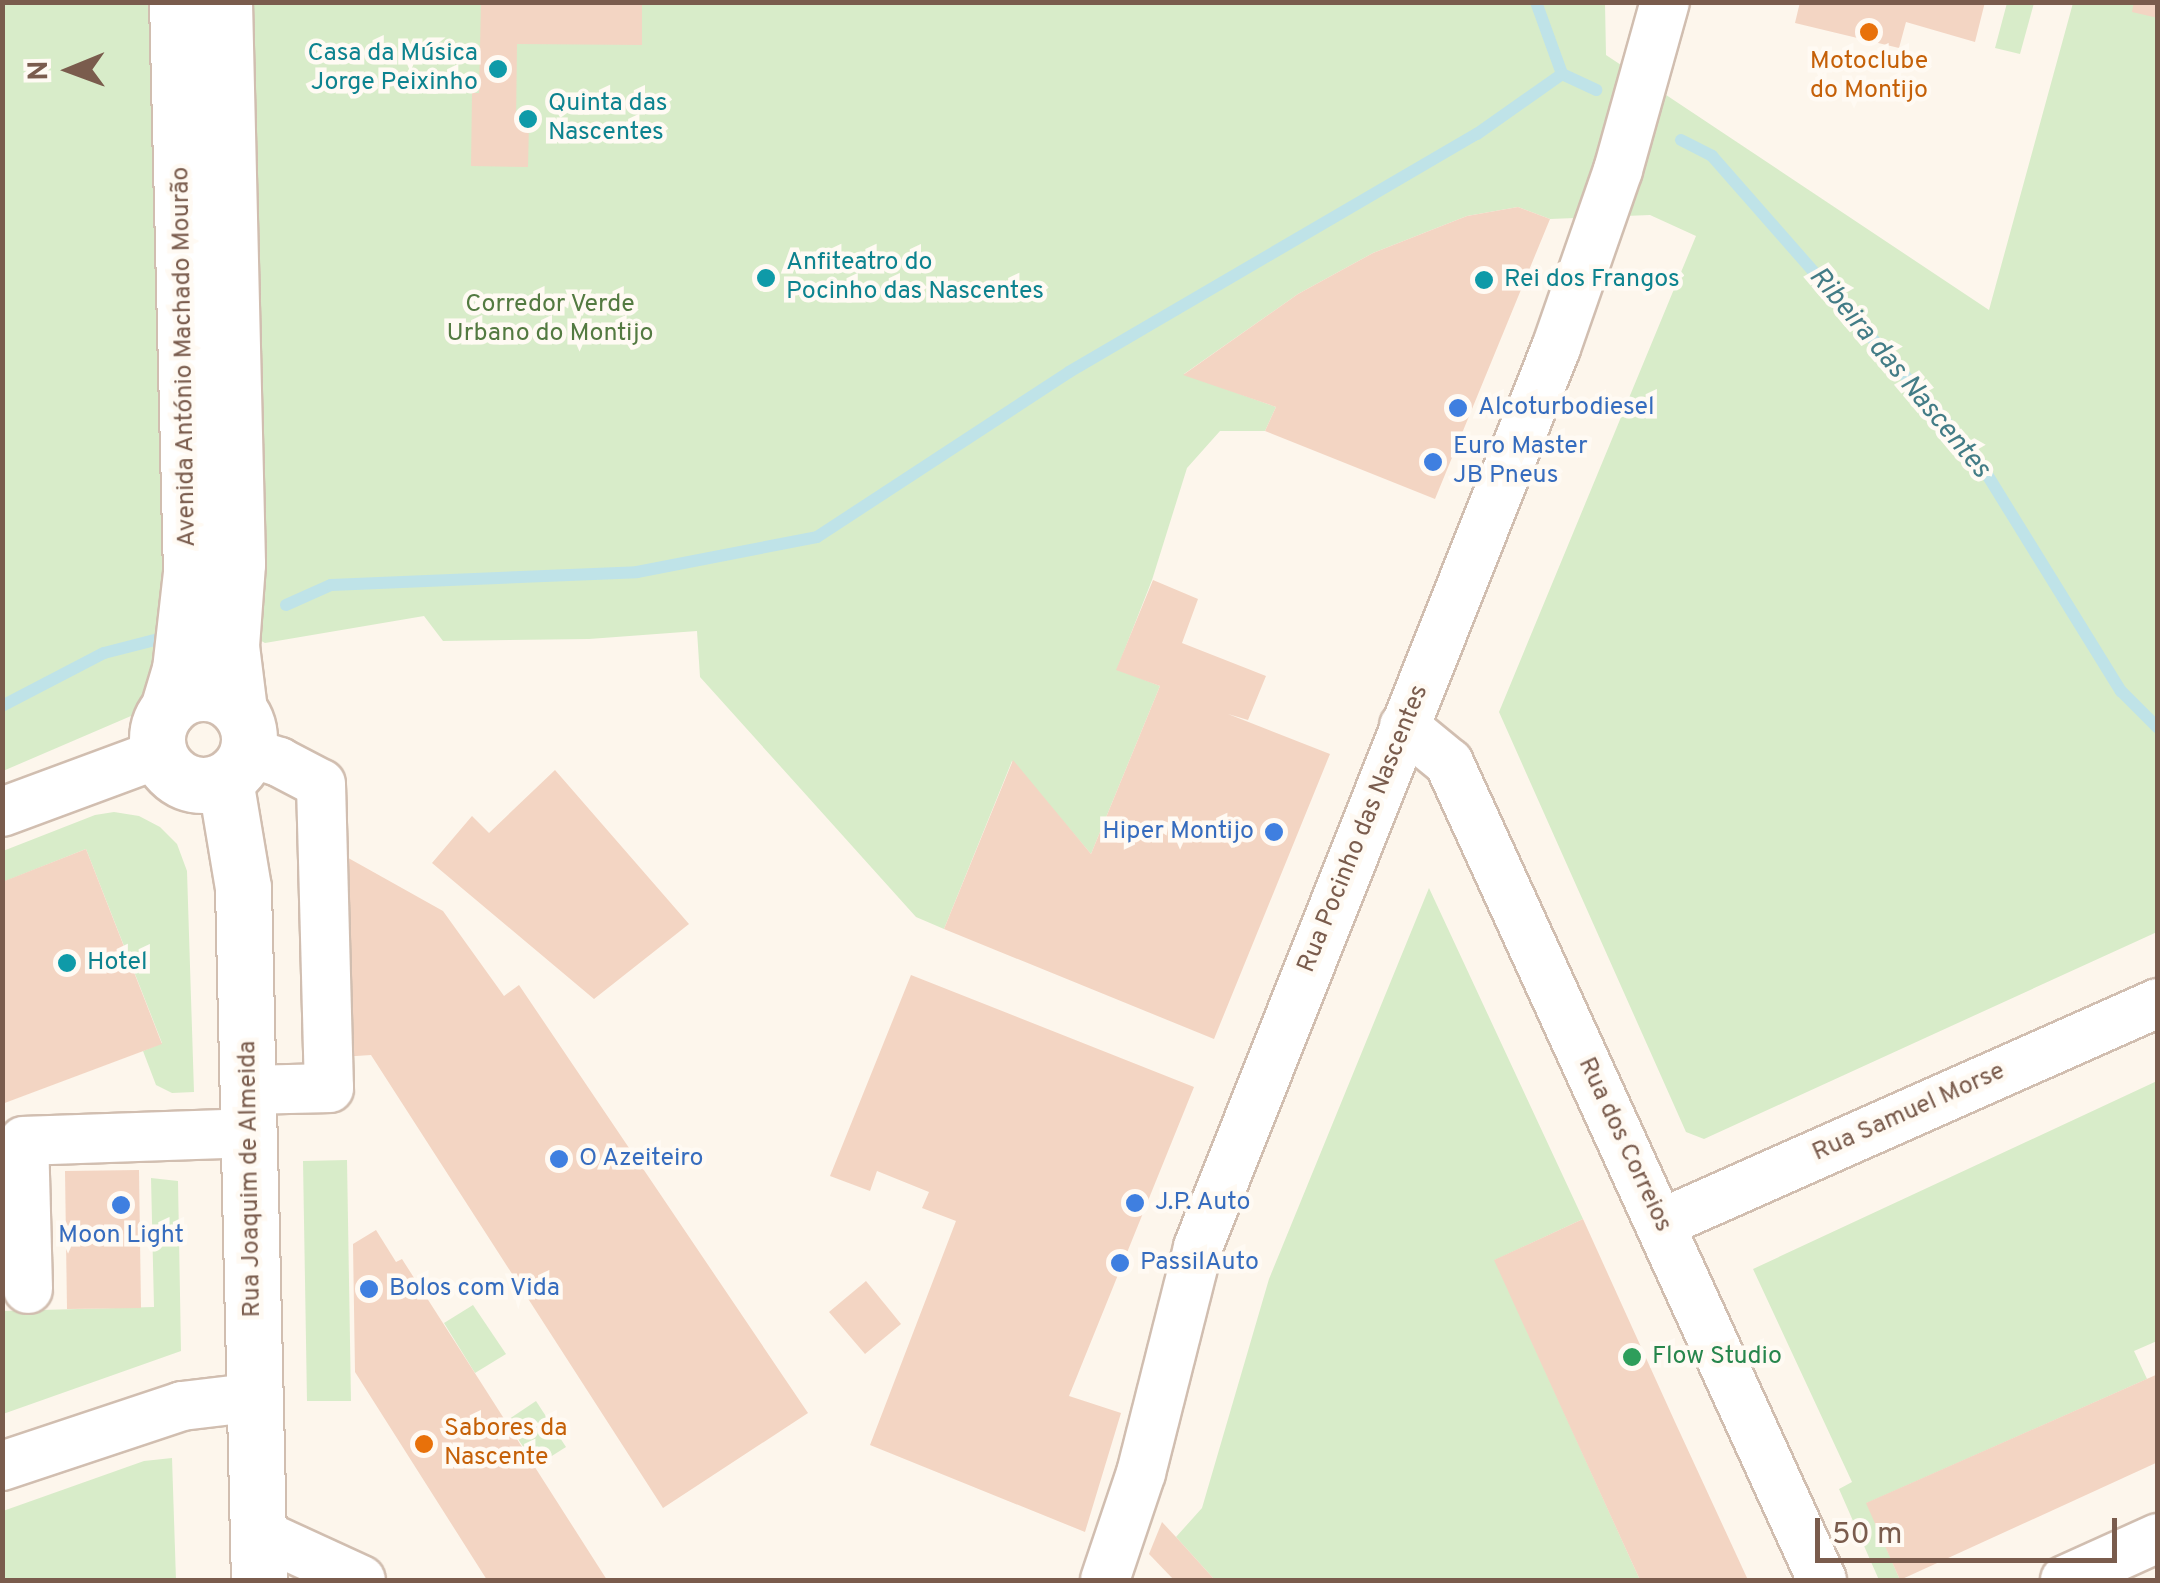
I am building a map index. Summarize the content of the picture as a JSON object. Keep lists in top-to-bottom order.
{
  "streets": {
    "main road": ["Avenida António Machado Mourão", "Rua Joaquim de Almeida"],
    "street": ["Rua Pocinho das Nascentes", "Rua Samuel Morse", "Rua dos Correios"]
  },
  "crossings": [
    ["Avenida António Machado Mourão", "Rua Joaquim de Almeida"],
    ["Rua Pocinho das Nascentes", "Rua dos Correios"],
    ["Rua Samuel Morse", "Rua dos Correios"]
  ],
  "water": ["Ribeira das Nascentes"],
  "parks": ["Corredor Verde Urbano do Montijo"],
  "places": [
    "Motoclube do Montijo",
    "Casa da Música Jorge Peixinho",
    "Quinta das Nascentes",
    "Anfiteatro do Pocinho das Nascentes",
    "Rei dos Frangos",
    "Alcoturbodiesel",
    "Euro Master JB Pneus",
    "Hiper Montijo",
    "Hotel",
    "O Azeiteiro",
    "J.P. Auto",
    "Moon Light",
    "PassilAuto",
    "Bolos com Vida",
    "Flow Studio",
    "Sabores da Nascente"
  ],
  "scale_bar": "50 m",
  "north": "left"
}
